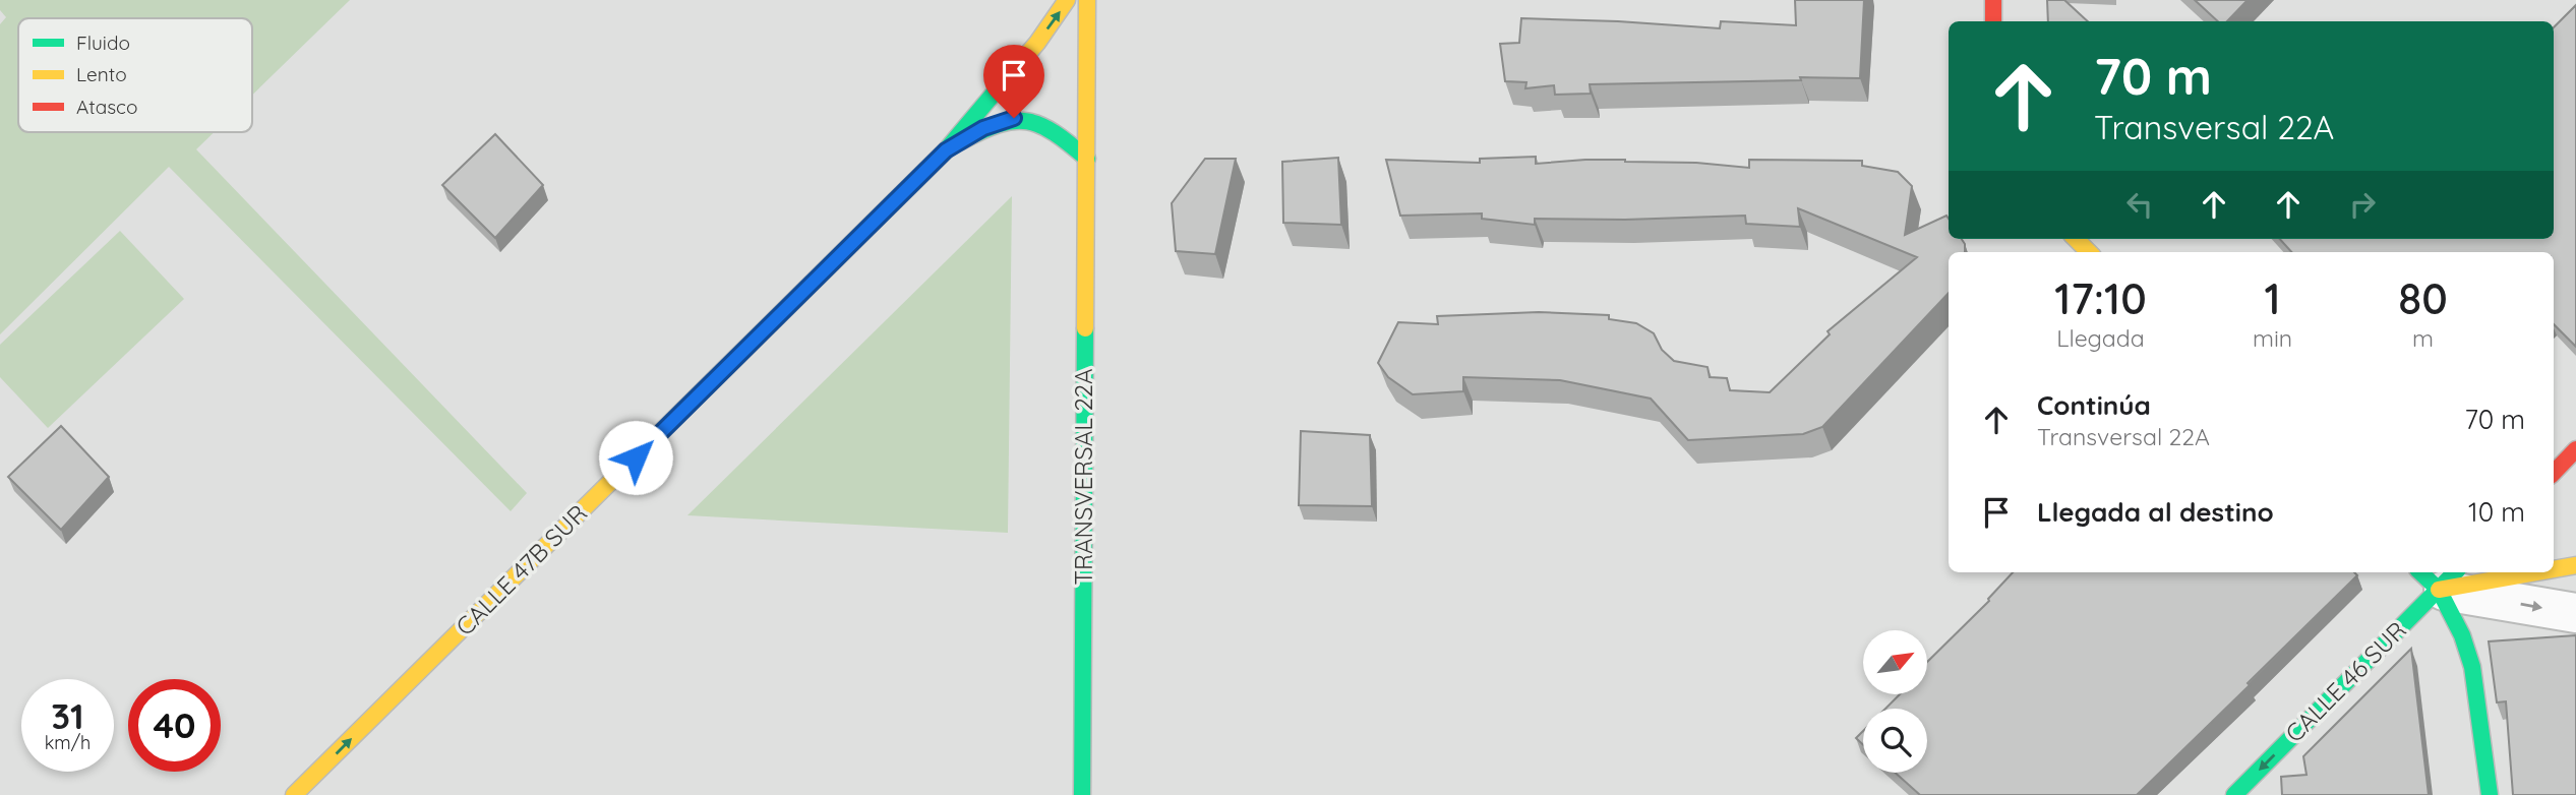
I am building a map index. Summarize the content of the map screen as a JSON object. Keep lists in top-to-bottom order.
{
  "streets": {
    "street": ["TRANSVERSAL 22A", "CALLE 47B SUR", "CALLE 46 SUR"]
  },
  "one_way": ["CALLE 47B SUR", "CALLE 46 SUR"],
  "legend": ["Fluido", "Lento", "Atasco"],
  "north": "top right",
  "page": {
    "turn": ["70 m", "Transversal 22A"],
    "eta": [
      "17:10",
      "Llegada",
      "1",
      "min",
      "80",
      "m"
    ],
    "list": [
      {
        "name": "Continúa",
        "note": "Transversal 22A",
        "value": "70 m"
      },
      {
        "name": "Llegada al destino",
        "value": "10 m"
      }
    ],
    "speed": "31 km/h",
    "limit": "40"
  }
}
